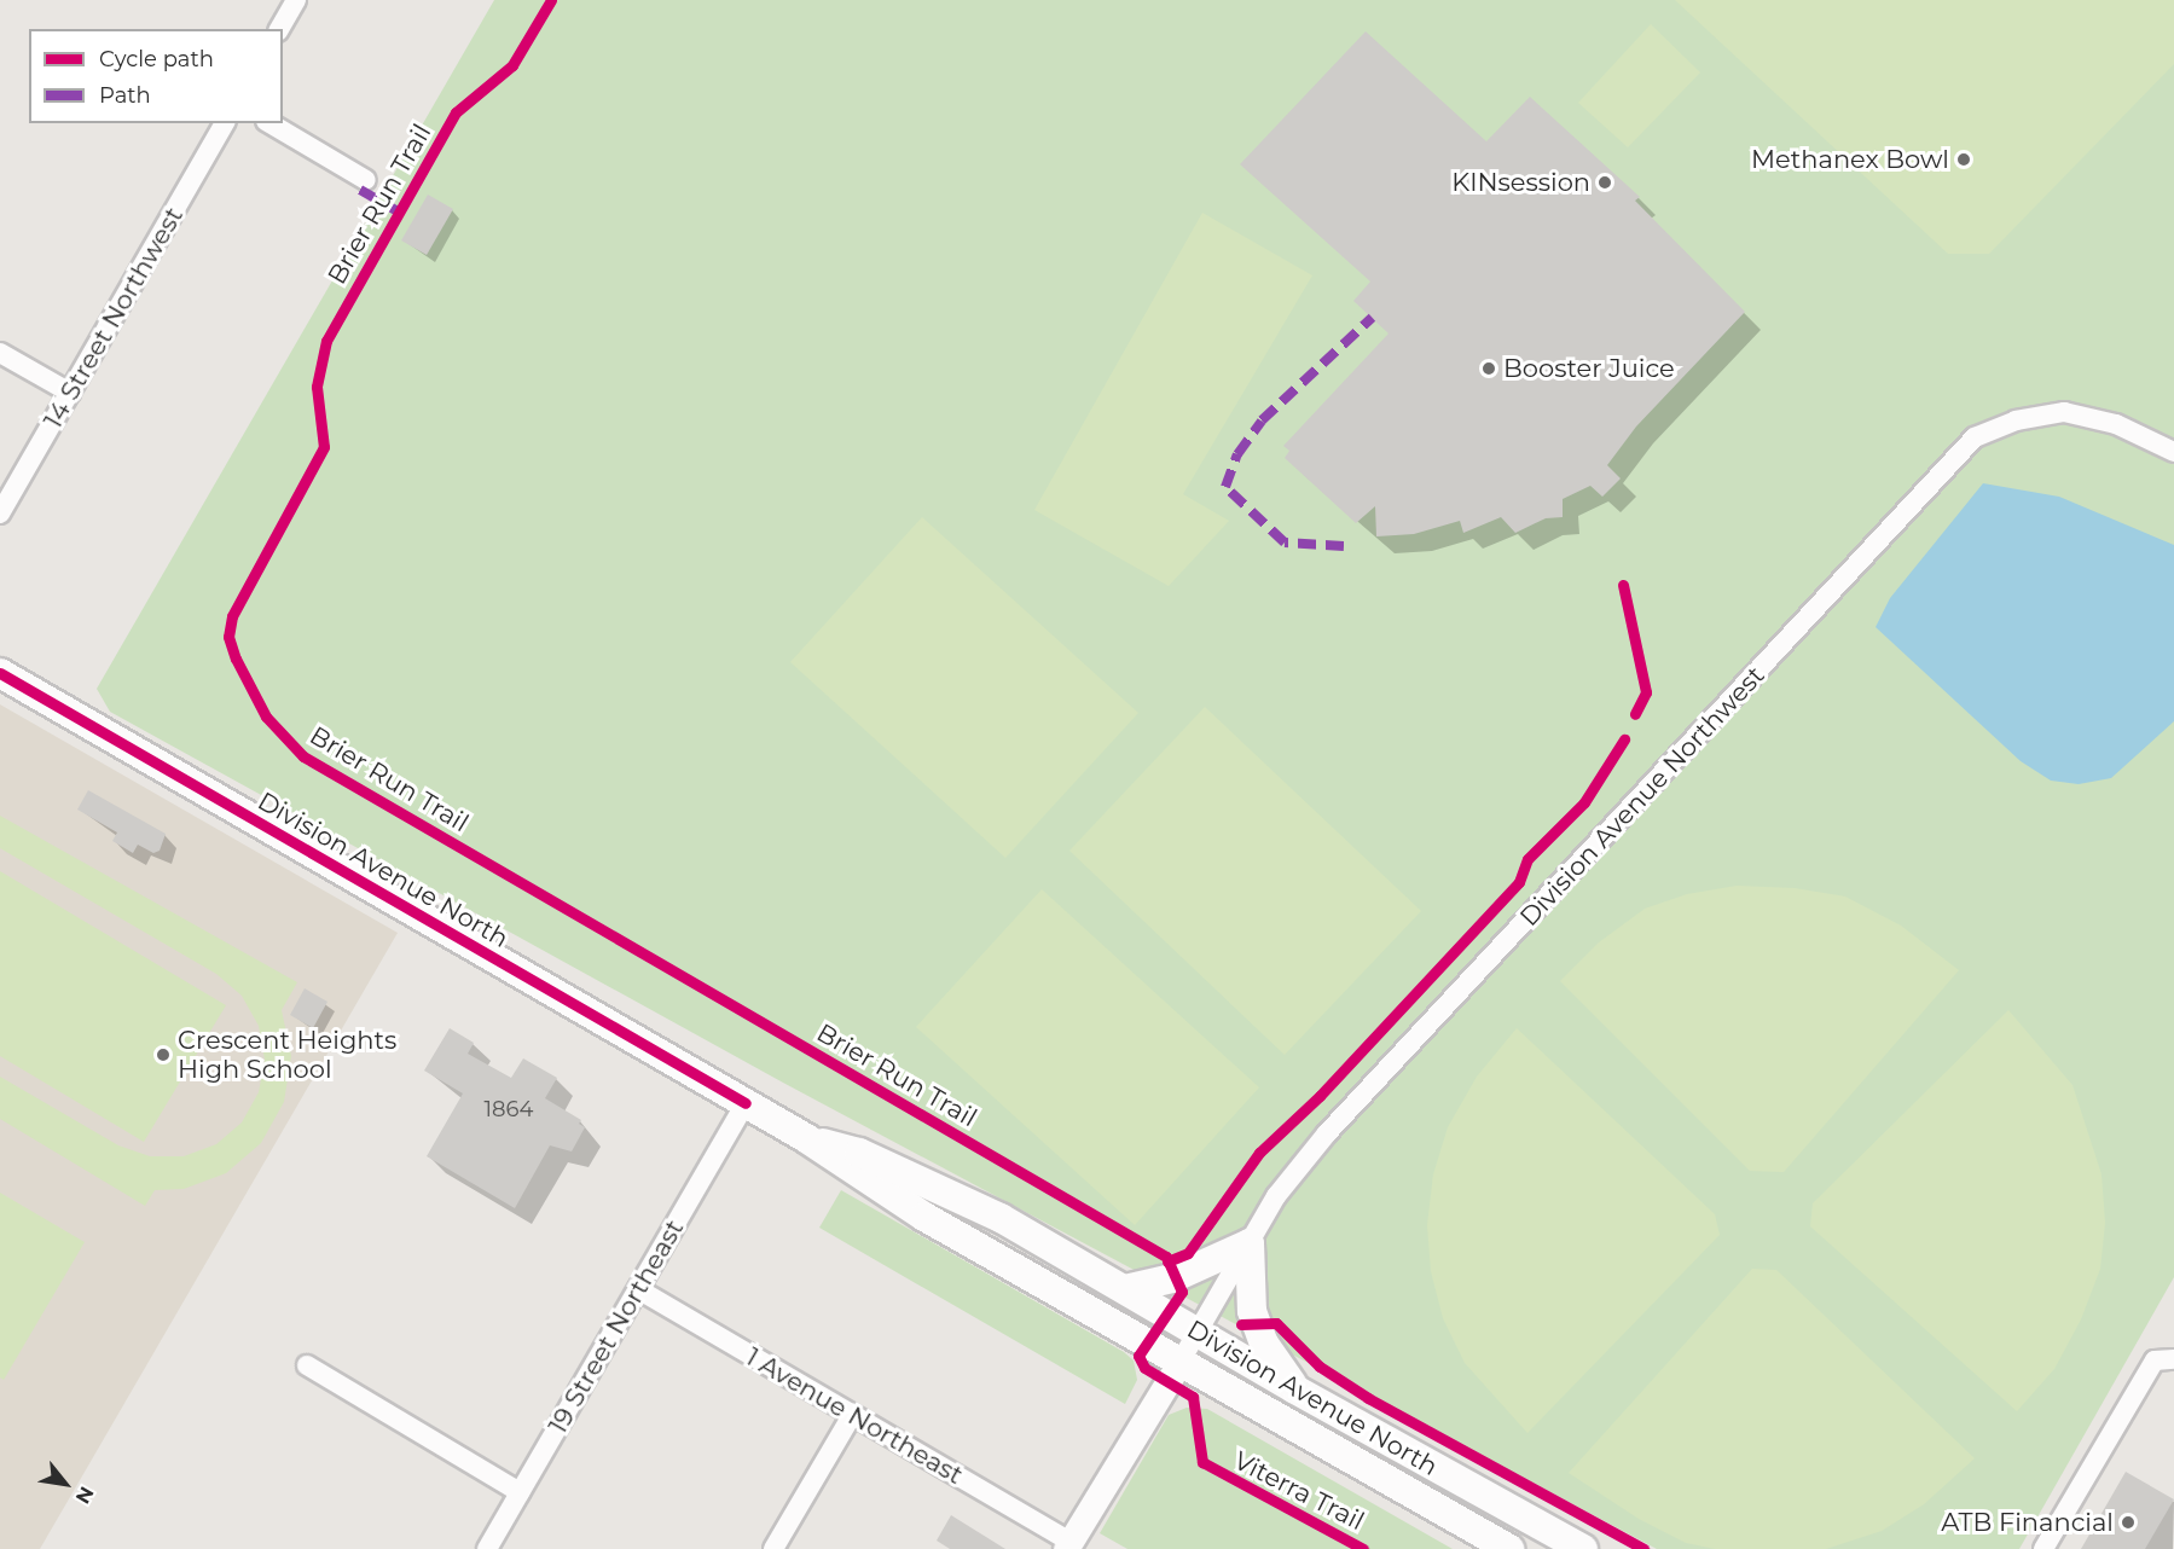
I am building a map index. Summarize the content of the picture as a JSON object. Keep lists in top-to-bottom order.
{
  "streets": {
    "main road": ["Division Avenue North"],
    "street": [
      "14 Street Northwest",
      "Division Avenue Northwest",
      "19 Street Northeast",
      "1 Avenue Northeast"
    ],
    "cycle path": ["Brier Run Trail"]
  },
  "crossings": [
    ["Division Avenue Northwest", "Division Avenue North"],
    ["Division Avenue North", "19 Street Northeast"],
    ["19 Street Northeast", "1 Avenue Northeast"]
  ],
  "places": [
    "Methanex Bowl",
    "KINsession",
    "Booster Juice",
    "Crescent Heights High School",
    "ATB Financial"
  ],
  "house_numbers": ["1864"],
  "legend": ["Cycle path", "Path"],
  "north": "bottom right"
}
